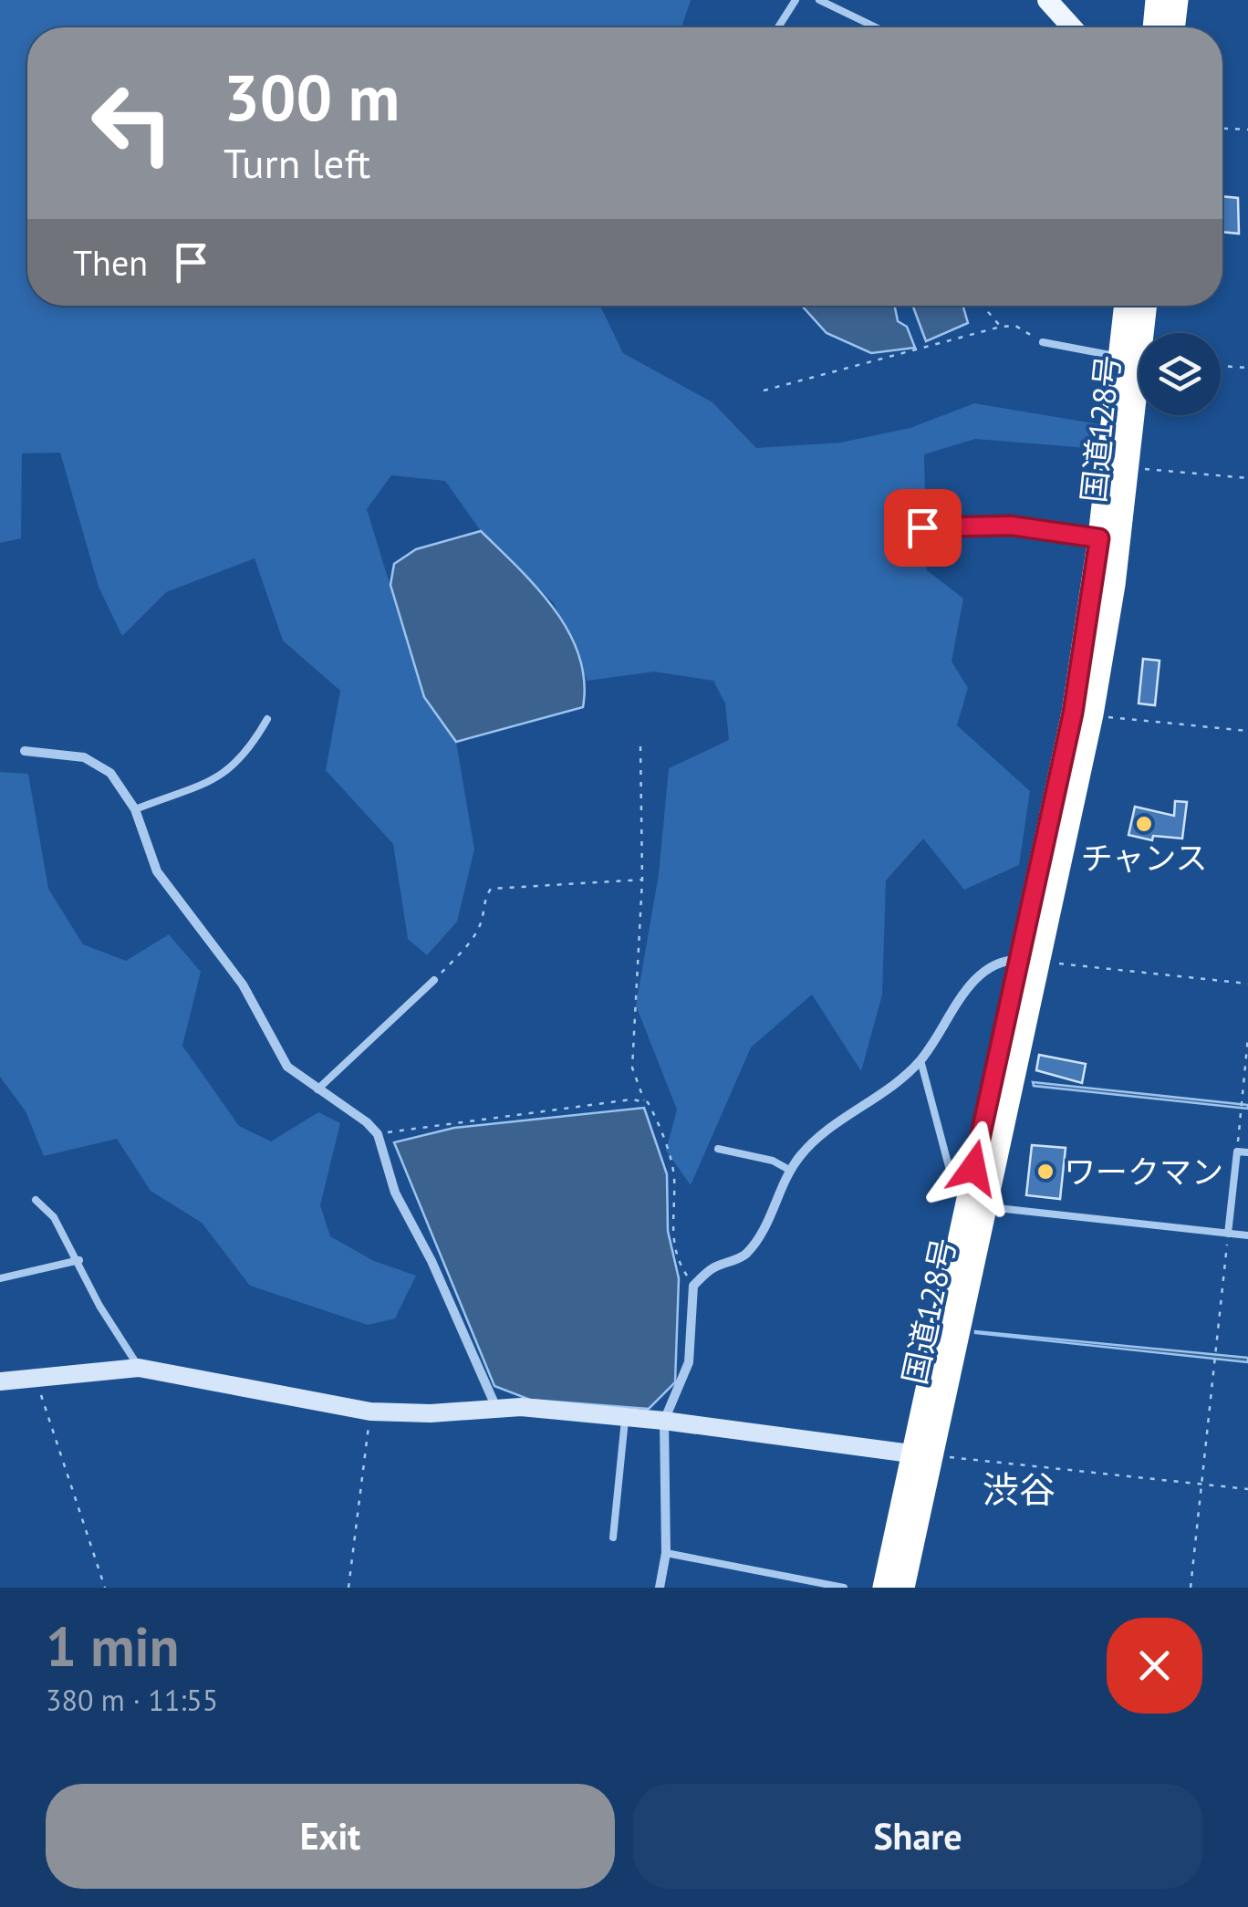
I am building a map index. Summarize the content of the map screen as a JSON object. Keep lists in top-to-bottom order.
{
  "streets": {
    "highway": ["国道128号"]
  },
  "districts": ["渋谷"],
  "places": ["チャンス", "ワークマン"],
  "page": {
    "turn": ["300 m", "Turn left"],
    "then": "Then",
    "heading": ["1 min", "380 m · 11:55"],
    "buttons": ["Exit", "Share"]
  }
}
